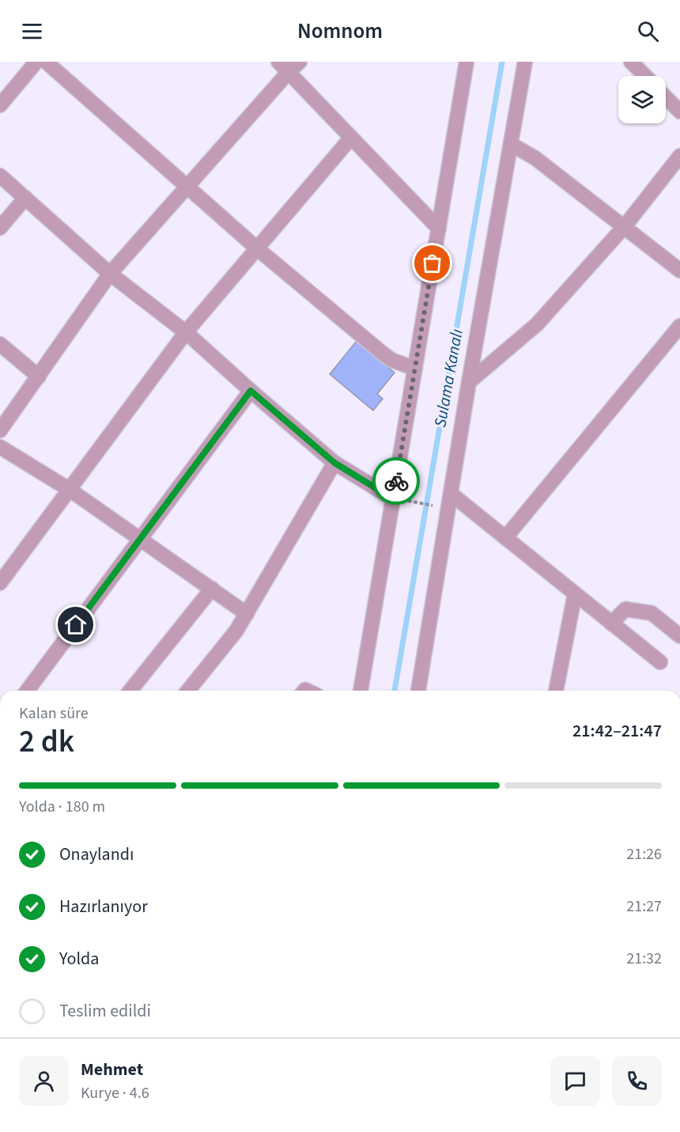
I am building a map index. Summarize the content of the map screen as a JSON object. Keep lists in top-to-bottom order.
{
  "water": ["Sulama Kanalı"],
  "page": {
    "header": "Nomnom",
    "heading": ["2 dk", "Kalan süre", "21:42–21:47"],
    "panel": ["Mehmet", "Kurye · 4.6"],
    "bar": "Yolda · 180 m",
    "list": [
      ["Onaylandı", "21:26"],
      ["Hazırlanıyor", "21:27"],
      ["Yolda", "21:32"],
      "Teslim edildi"
    ]
  }
}
